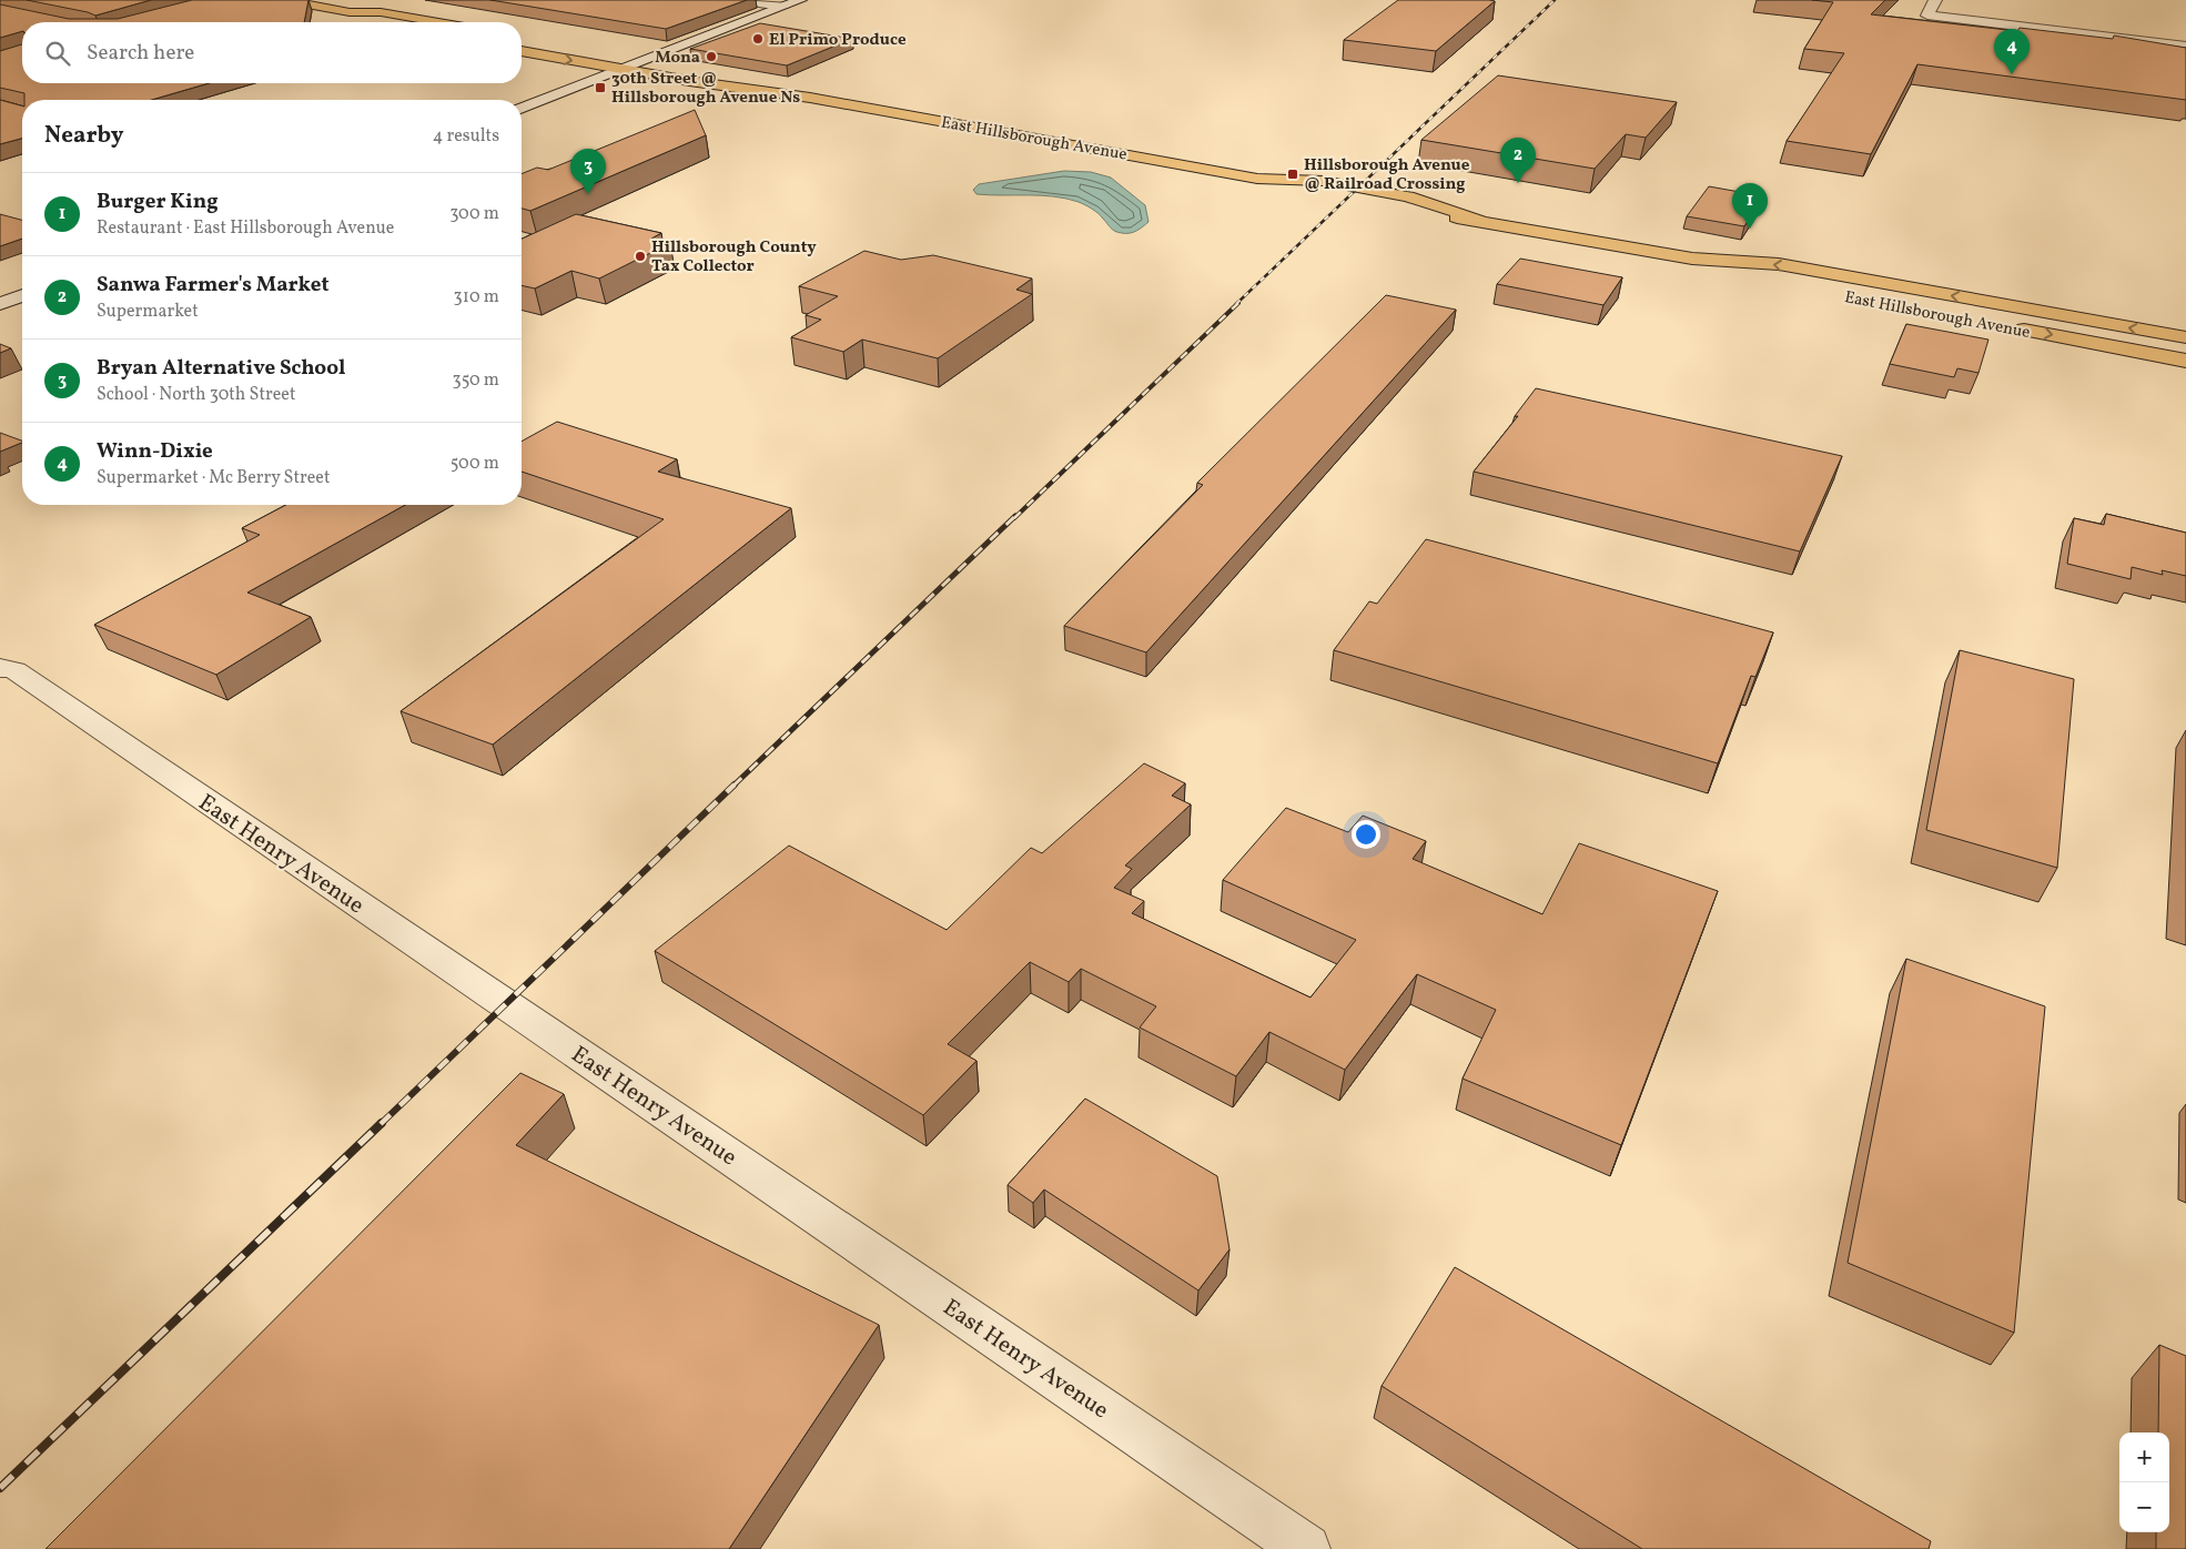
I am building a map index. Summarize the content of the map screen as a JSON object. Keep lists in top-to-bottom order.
{
  "streets": {
    "main road": ["East Hillsborough Avenue"],
    "street": ["East Henry Avenue"]
  },
  "places": {
    "other": ["El Primo Produce", "Mona", "Hillsborough County Tax Collector"],
    "transit": ["30th Street @ Hillsborough Avenue Ns", "Hillsborough Avenue @ Railroad Crossing"]
  },
  "page": {
    "search": "Search here",
    "pins": [
      "4",
      "2",
      "3",
      "1"
    ],
    "heading": ["Nearby", "4 results"],
    "list": [
      {
        "mark": "1",
        "name": "Burger King",
        "note": "Restaurant · East Hillsborough Avenue",
        "value": "300 m"
      },
      {
        "mark": "2",
        "name": "Sanwa Farmer's Market",
        "note": "Supermarket",
        "value": "310 m"
      },
      {
        "mark": "3",
        "name": "Bryan Alternative School",
        "note": "School · North 30th Street",
        "value": "350 m"
      },
      {
        "mark": "4",
        "name": "Winn-Dixie",
        "note": "Supermarket · Mc Berry Street",
        "value": "500 m"
      }
    ],
    "map_buttons": ["+", "−"]
  }
}
